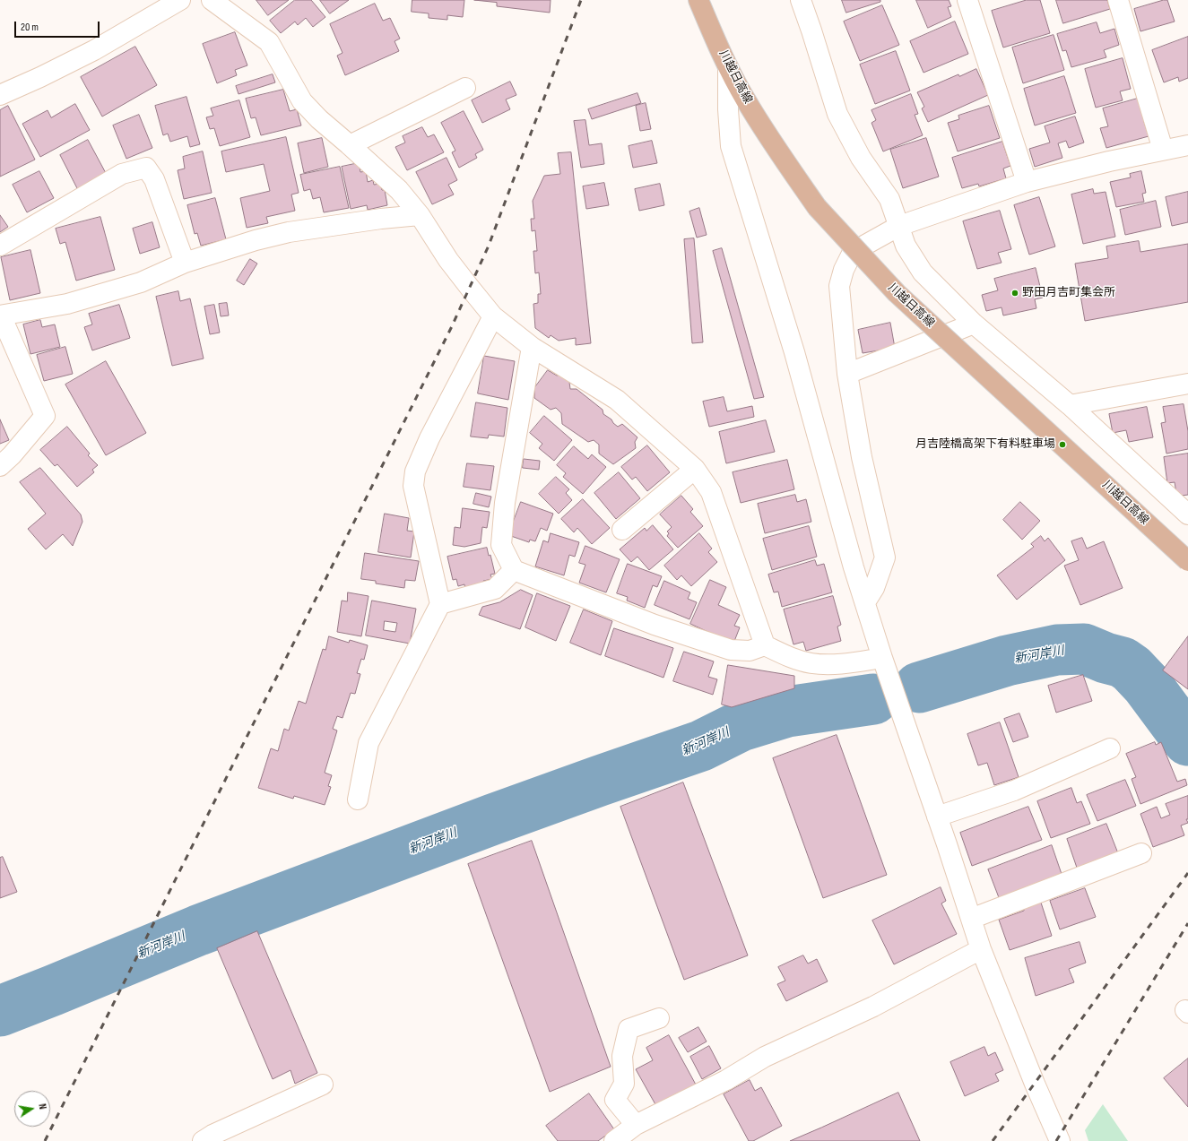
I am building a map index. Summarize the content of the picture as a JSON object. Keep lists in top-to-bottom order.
{
  "streets": {
    "main road": ["川越日高線"]
  },
  "water": ["新河岸川"],
  "places": ["野田月吉町集会所", "月吉陸橋高架下有料駐車場"],
  "scale_bar": "20 m",
  "north": "right"
}
